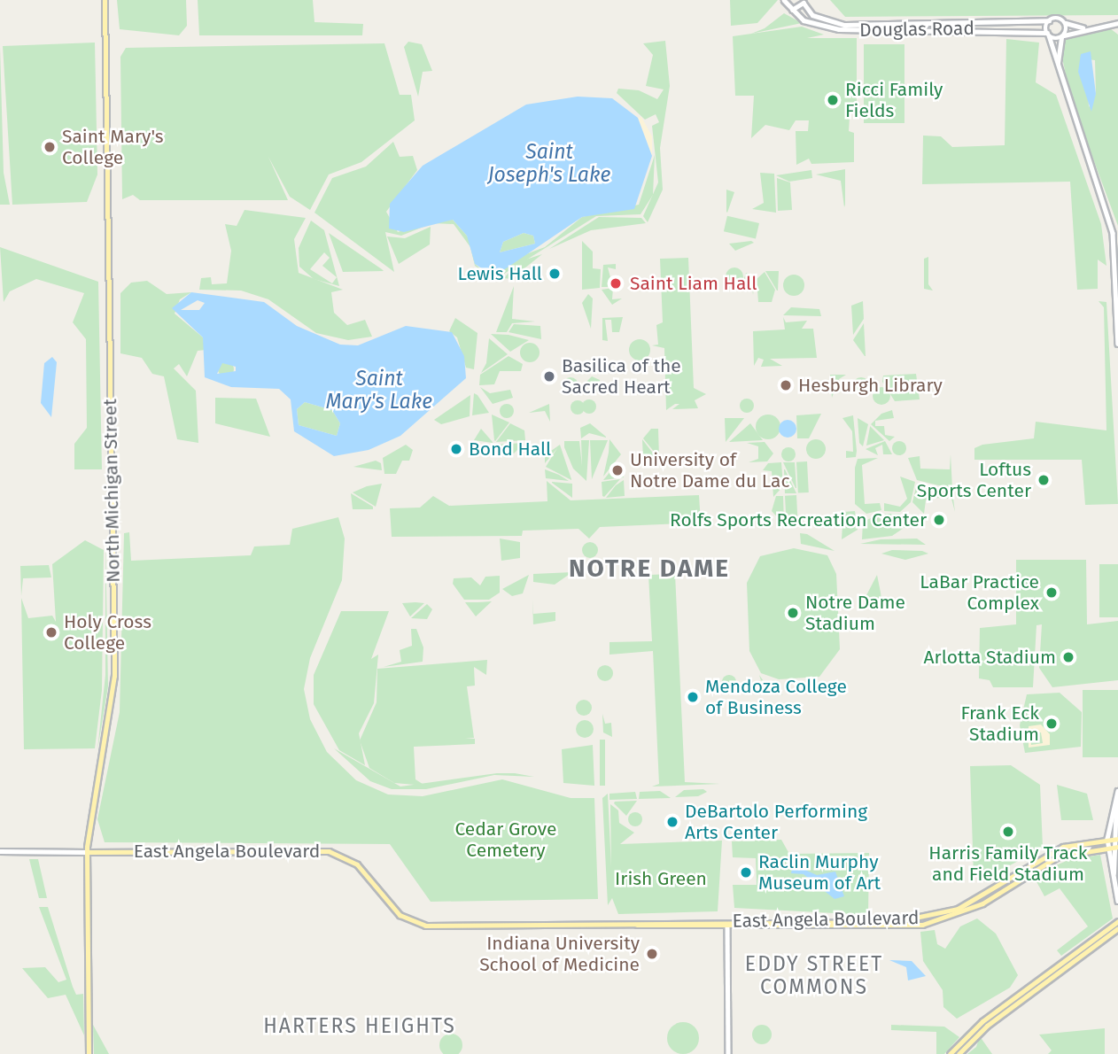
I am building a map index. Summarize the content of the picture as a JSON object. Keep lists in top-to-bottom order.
{
  "streets": {
    "main road": ["North Michigan Street", "East Angela Boulevard"],
    "street": ["Douglas Road"]
  },
  "crossings": [
    ["North Michigan Street", "East Angela Boulevard"]
  ],
  "districts": ["NOTRE DAME", "EDDY STREET COMMONS", "HARTERS HEIGHTS"],
  "water": ["Saint Joseph's Lake", "Saint Mary's Lake"],
  "parks": ["Cedar Grove Cemetery", "Irish Green"],
  "places": [
    "Ricci Family Fields",
    "Saint Mary's College",
    "Lewis Hall",
    "Saint Liam Hall",
    "Basilica of the Sacred Heart",
    "Hesburgh Library",
    "Bond Hall",
    "University of Notre Dame du Lac",
    "Loftus Sports Center",
    "Rolfs Sports Recreation Center",
    "LaBar Practice Complex",
    "Notre Dame Stadium",
    "Holy Cross College",
    "Arlotta Stadium",
    "Mendoza College of Business",
    "Frank Eck Stadium",
    "DeBartolo Performing Arts Center",
    "Harris Family Track and Field Stadium",
    "Raclin Murphy Museum of Art",
    "Indiana University School of Medicine"
  ]
}
